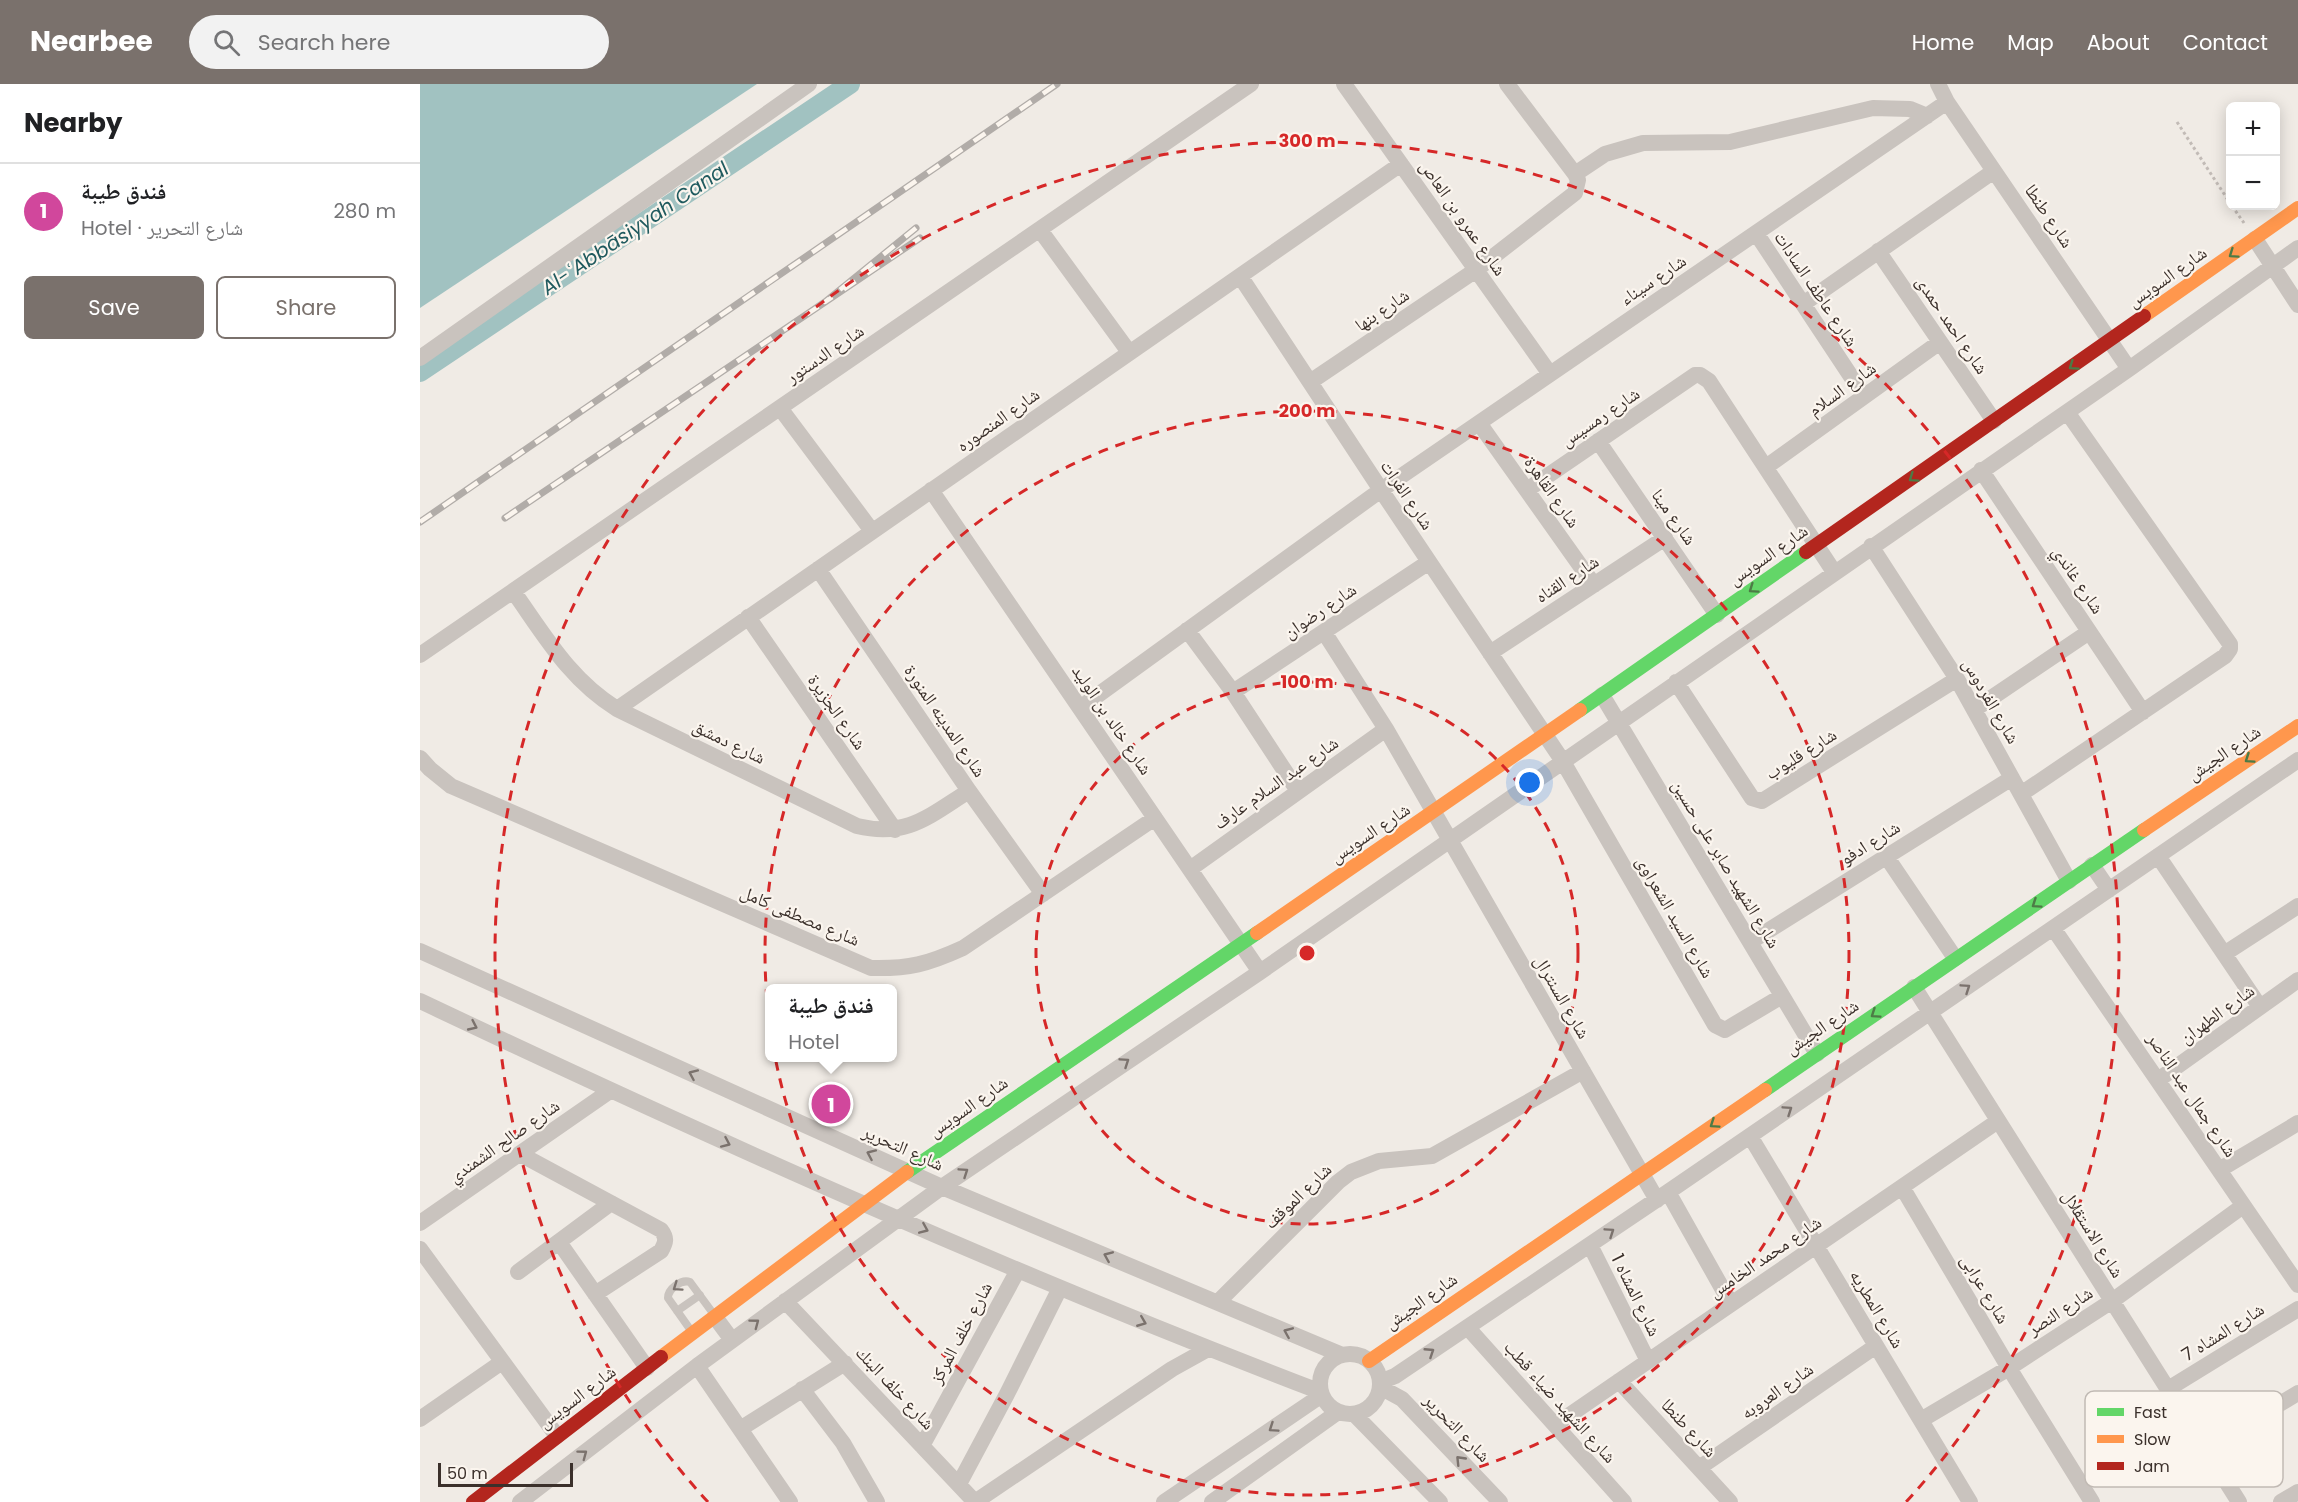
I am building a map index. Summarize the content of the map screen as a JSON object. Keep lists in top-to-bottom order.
{
  "streets": {
    "street": [
      "شارع طنطا",
      "شارع عمرو بن العاص",
      "شارع السويس",
      "شارع سيناء",
      "شارع عاطف السادات",
      "شارع بنها",
      "شارع احمد حمدى",
      "شارع الدستور",
      "شارع السلام",
      "شارع رمسيس",
      "شارع المنصوره",
      "شارع القاهرة",
      "شارع الفرات",
      "شارع مينا",
      "شارع القناه",
      "شارع غاندي",
      "شارع رضوان",
      "شارع الفردوس",
      "شارع الجزيرة",
      "شارع خالد بن الوليد",
      "شارع المدينه المنورة",
      "شارع دمشق",
      "شارع الجيش",
      "شارع قليوب",
      "شارع عبد السلام عارف",
      "شارع ادفو",
      "شارع الشهيد صابر على حسين",
      "شارع مصطفى كامل",
      "شارع السيد الشعراوى",
      "شارع السنترال",
      "شارع الطهران",
      "شارع جمال عبد الناصر",
      "شارع صالح الشمندي",
      "شارع التحرير",
      "شارع الموقف",
      "شارع الاستقلال",
      "شارع محمد الخامس",
      "شارع عرابى",
      "شارع المشاه 1",
      "شارع المطريه",
      "شارع النصر",
      "شارع المشاه 7",
      "شارع خلف المركز",
      "شارع خلف البنك",
      "شارع العروبه",
      "شارع الشهيد ضياء قطب"
    ]
  },
  "crossings": [
    ["شارع طنطا", "شارع السويس"],
    ["شارع طنطا", "شارع سيناء"],
    ["شارع طنطا", "شارع محمد الخامس"],
    ["شارع طنطا", "شارع العروبه"],
    ["شارع عمرو بن العاص", "شارع سيناء"],
    ["شارع عمرو بن العاص", "شارع بنها"],
    ["شارع عمرو بن العاص", "شارع المنصوره"],
    ["شارع السويس", "شارع احمد حمدى"],
    ["شارع السويس", "شارع الفرات"],
    ["شارع السويس", "شارع مينا"],
    ["شارع السويس", "شارع خالد بن الوليد"],
    ["شارع السويس", "شارع الشهيد صابر على حسين"],
    ["شارع السويس", "شارع السنترال"],
    ["شارع السويس", "شارع التحرير"],
    ["شارع سيناء", "شارع عاطف السادات"],
    ["شارع سيناء", "شارع القاهرة"],
    ["شارع سيناء", "شارع الفرات"],
    ["شارع سيناء", "شارع خالد بن الوليد"],
    ["شارع عاطف السادات", "شارع السلام"],
    ["شارع بنها", "شارع الفرات"],
    ["شارع احمد حمدى", "شارع السلام"],
    ["شارع الدستور", "شارع دمشق"],
    ["شارع السلام", "شارع رمسيس"],
    ["شارع رمسيس", "شارع القاهرة"],
    ["شارع رمسيس", "شارع مينا"],
    ["شارع المنصوره", "شارع الفرات"],
    ["شارع المنصوره", "شارع الجزيرة"],
    ["شارع المنصوره", "شارع خالد بن الوليد"],
    ["شارع المنصوره", "شارع المدينه المنورة"],
    ["شارع المنصوره", "شارع دمشق"],
    ["شارع القاهرة", "شارع القناه"],
    ["شارع الفرات", "شارع القناه"],
    ["شارع الفرات", "شارع رضوان"],
    ["شارع الفرات", "شارع السيد الشعراوى"],
    ["شارع مينا", "شارع القناه"],
    ["شارع رضوان", "شارع السنترال"],
    ["شارع الفردوس", "شارع الجيش"],
    ["شارع الفردوس", "شارع قليوب"],
    ["شارع الفردوس", "شارع ادفو"],
    ["شارع الجزيرة", "شارع دمشق"],
    ["شارع خالد بن الوليد", "شارع عبد السلام عارف"],
    ["شارع خالد بن الوليد", "شارع مصطفى كامل"],
    ["شارع المدينه المنورة", "شارع دمشق"],
    ["شارع المدينه المنورة", "شارع مصطفى كامل"],
    ["شارع الجيش", "شارع الشهيد صابر على حسين"],
    ["شارع الجيش", "شارع السنترال"],
    ["شارع الجيش", "شارع التحرير"],
    ["شارع الجيش", "شارع الاستقلال"],
    ["شارع عبد السلام عارف", "شارع السنترال"],
    ["شارع ادفو", "شارع الشهيد صابر على حسين"],
    ["شارع الشهيد صابر على حسين", "شارع السيد الشعراوى"],
    ["شارع السنترال", "شارع الموقف"],
    ["شارع السنترال", "شارع محمد الخامس"],
    ["شارع الطهران", "شارع جمال عبد الناصر"],
    ["شارع جمال عبد الناصر", "شارع النصر"],
    ["شارع التحرير", "شارع الموقف"],
    ["شارع الاستقلال", "شارع محمد الخامس"],
    ["شارع الاستقلال", "شارع النصر"],
    ["شارع الاستقلال", "شارع المشاه 7"],
    ["شارع محمد الخامس", "شارع عرابى"],
    ["شارع محمد الخامس", "شارع المشاه 1"],
    ["شارع محمد الخامس", "شارع المطريه"],
    ["شارع محمد الخامس", "شارع الشهيد ضياء قطب"],
    ["شارع عرابى", "شارع النصر"],
    ["شارع المطريه", "شارع النصر"],
    ["شارع المطريه", "شارع العروبه"],
    ["شارع خلف المركز", "شارع خلف البنك"]
  ],
  "water": ["Al-ʿAbbāsiyyah Canal"],
  "legend": ["Fast", "Slow", "Jam"],
  "scale_bar": "50 m",
  "page": {
    "header": "Nearbee",
    "search": "Search here",
    "nav": [
      "Home",
      "Map",
      "About",
      "Contact"
    ],
    "heading": "Nearby",
    "map_buttons": ["+", "−"],
    "list": [
      {
        "mark": "1",
        "name": "فندق طيبة",
        "note": "Hotel · شارع التحرير",
        "value": "280 m"
      }
    ],
    "buttons": ["Save", "Share"],
    "popup": ["فندق طيبة", "Hotel"],
    "pins": "1",
    "scale": "50 m"
  },
  "rings": ["300 m", "200 m", "100 m"]
}
